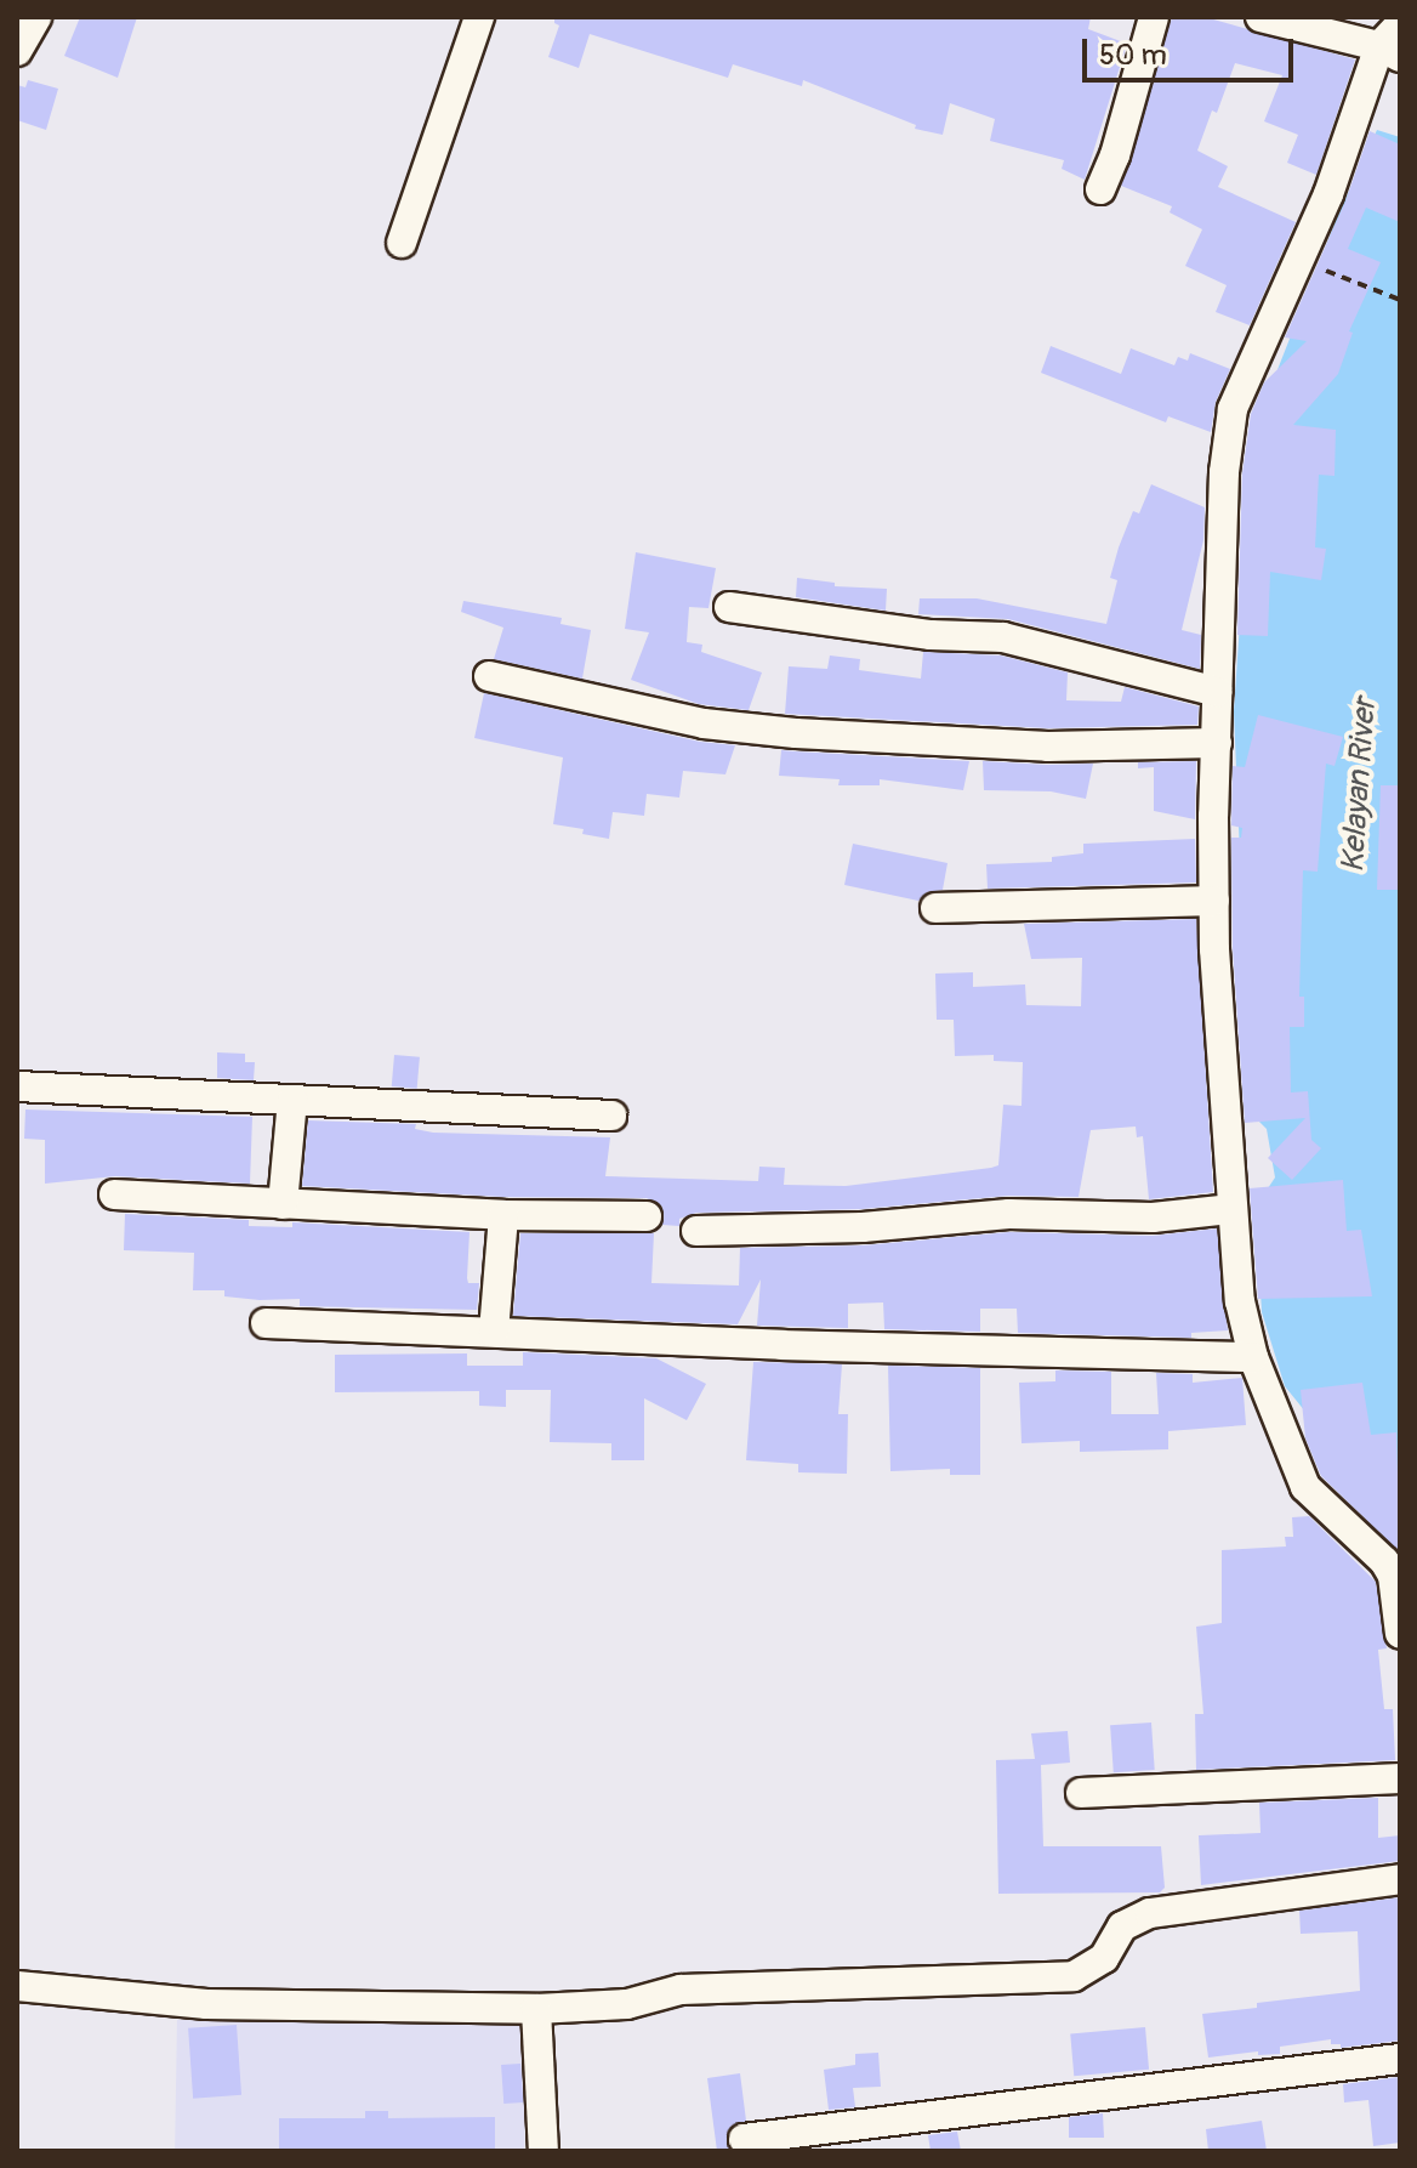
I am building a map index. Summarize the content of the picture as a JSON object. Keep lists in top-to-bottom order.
{
  "water": ["Kelayan River"],
  "scale_bar": "50 m"
}
